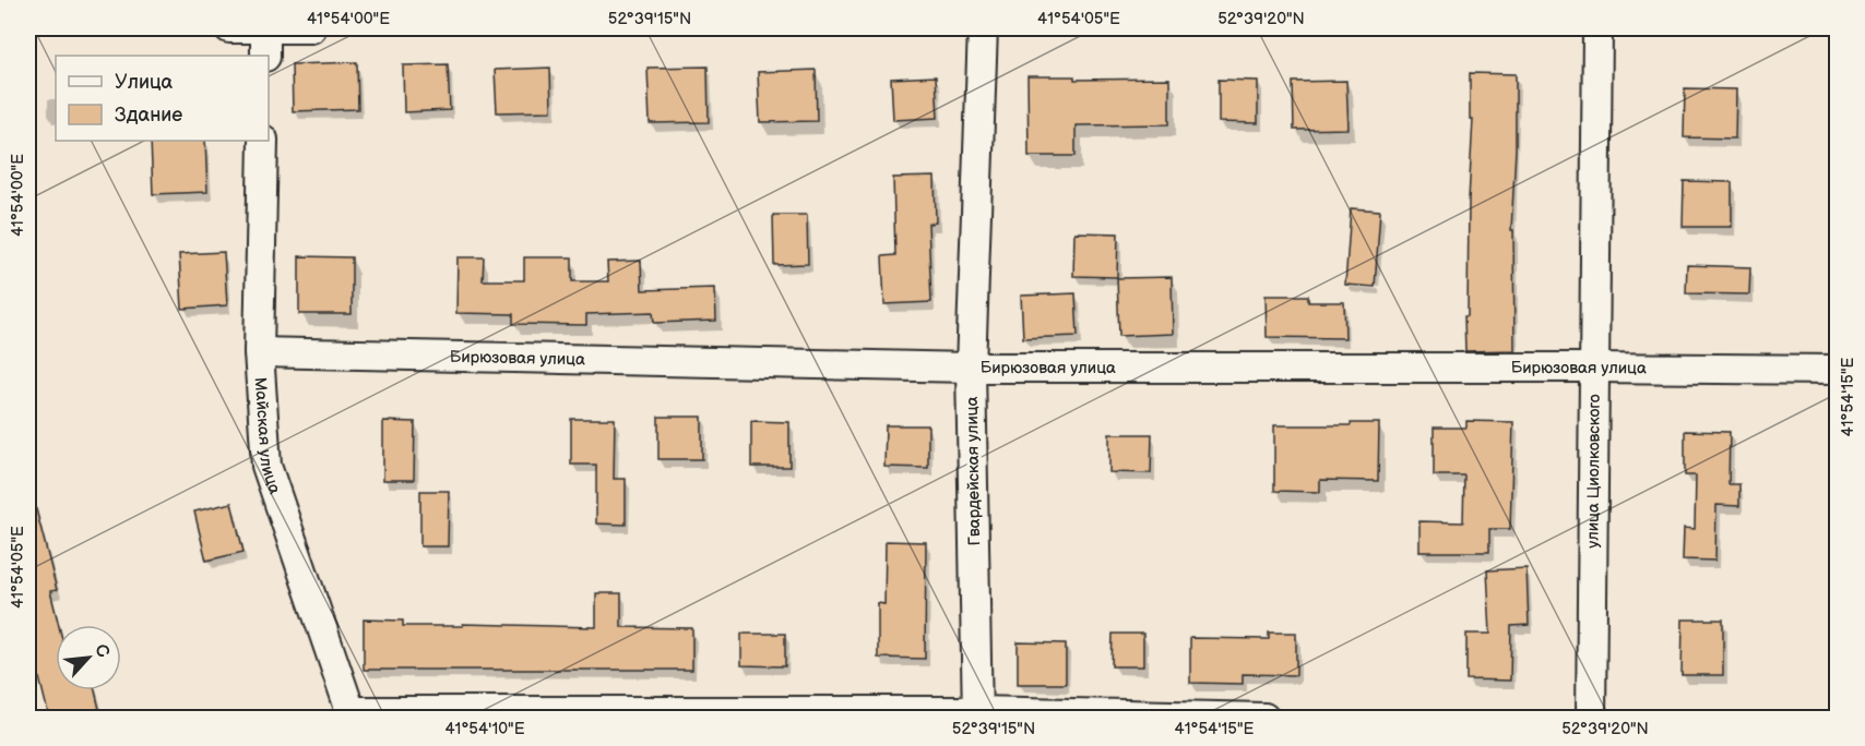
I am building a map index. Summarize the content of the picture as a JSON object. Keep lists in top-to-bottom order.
{
  "streets": {
    "street": [
      "Бирюзовая улица",
      "Майская улица",
      "Гвардейская улица",
      "улица Циолковского"
    ]
  },
  "crossings": [
    ["Бирюзовая улица", "Майская улица"],
    ["Бирюзовая улица", "Гвардейская улица"],
    ["Бирюзовая улица", "улица Циолковского"]
  ],
  "legend": ["Улица", "Здание"],
  "north": "top right",
  "coordinates": [
    "41°54'00\"E",
    "52°39'15\"N",
    "41°54'05\"E",
    "52°39'20\"N",
    "41°54'15\"E",
    "41°54'10\"E"
  ]
}
